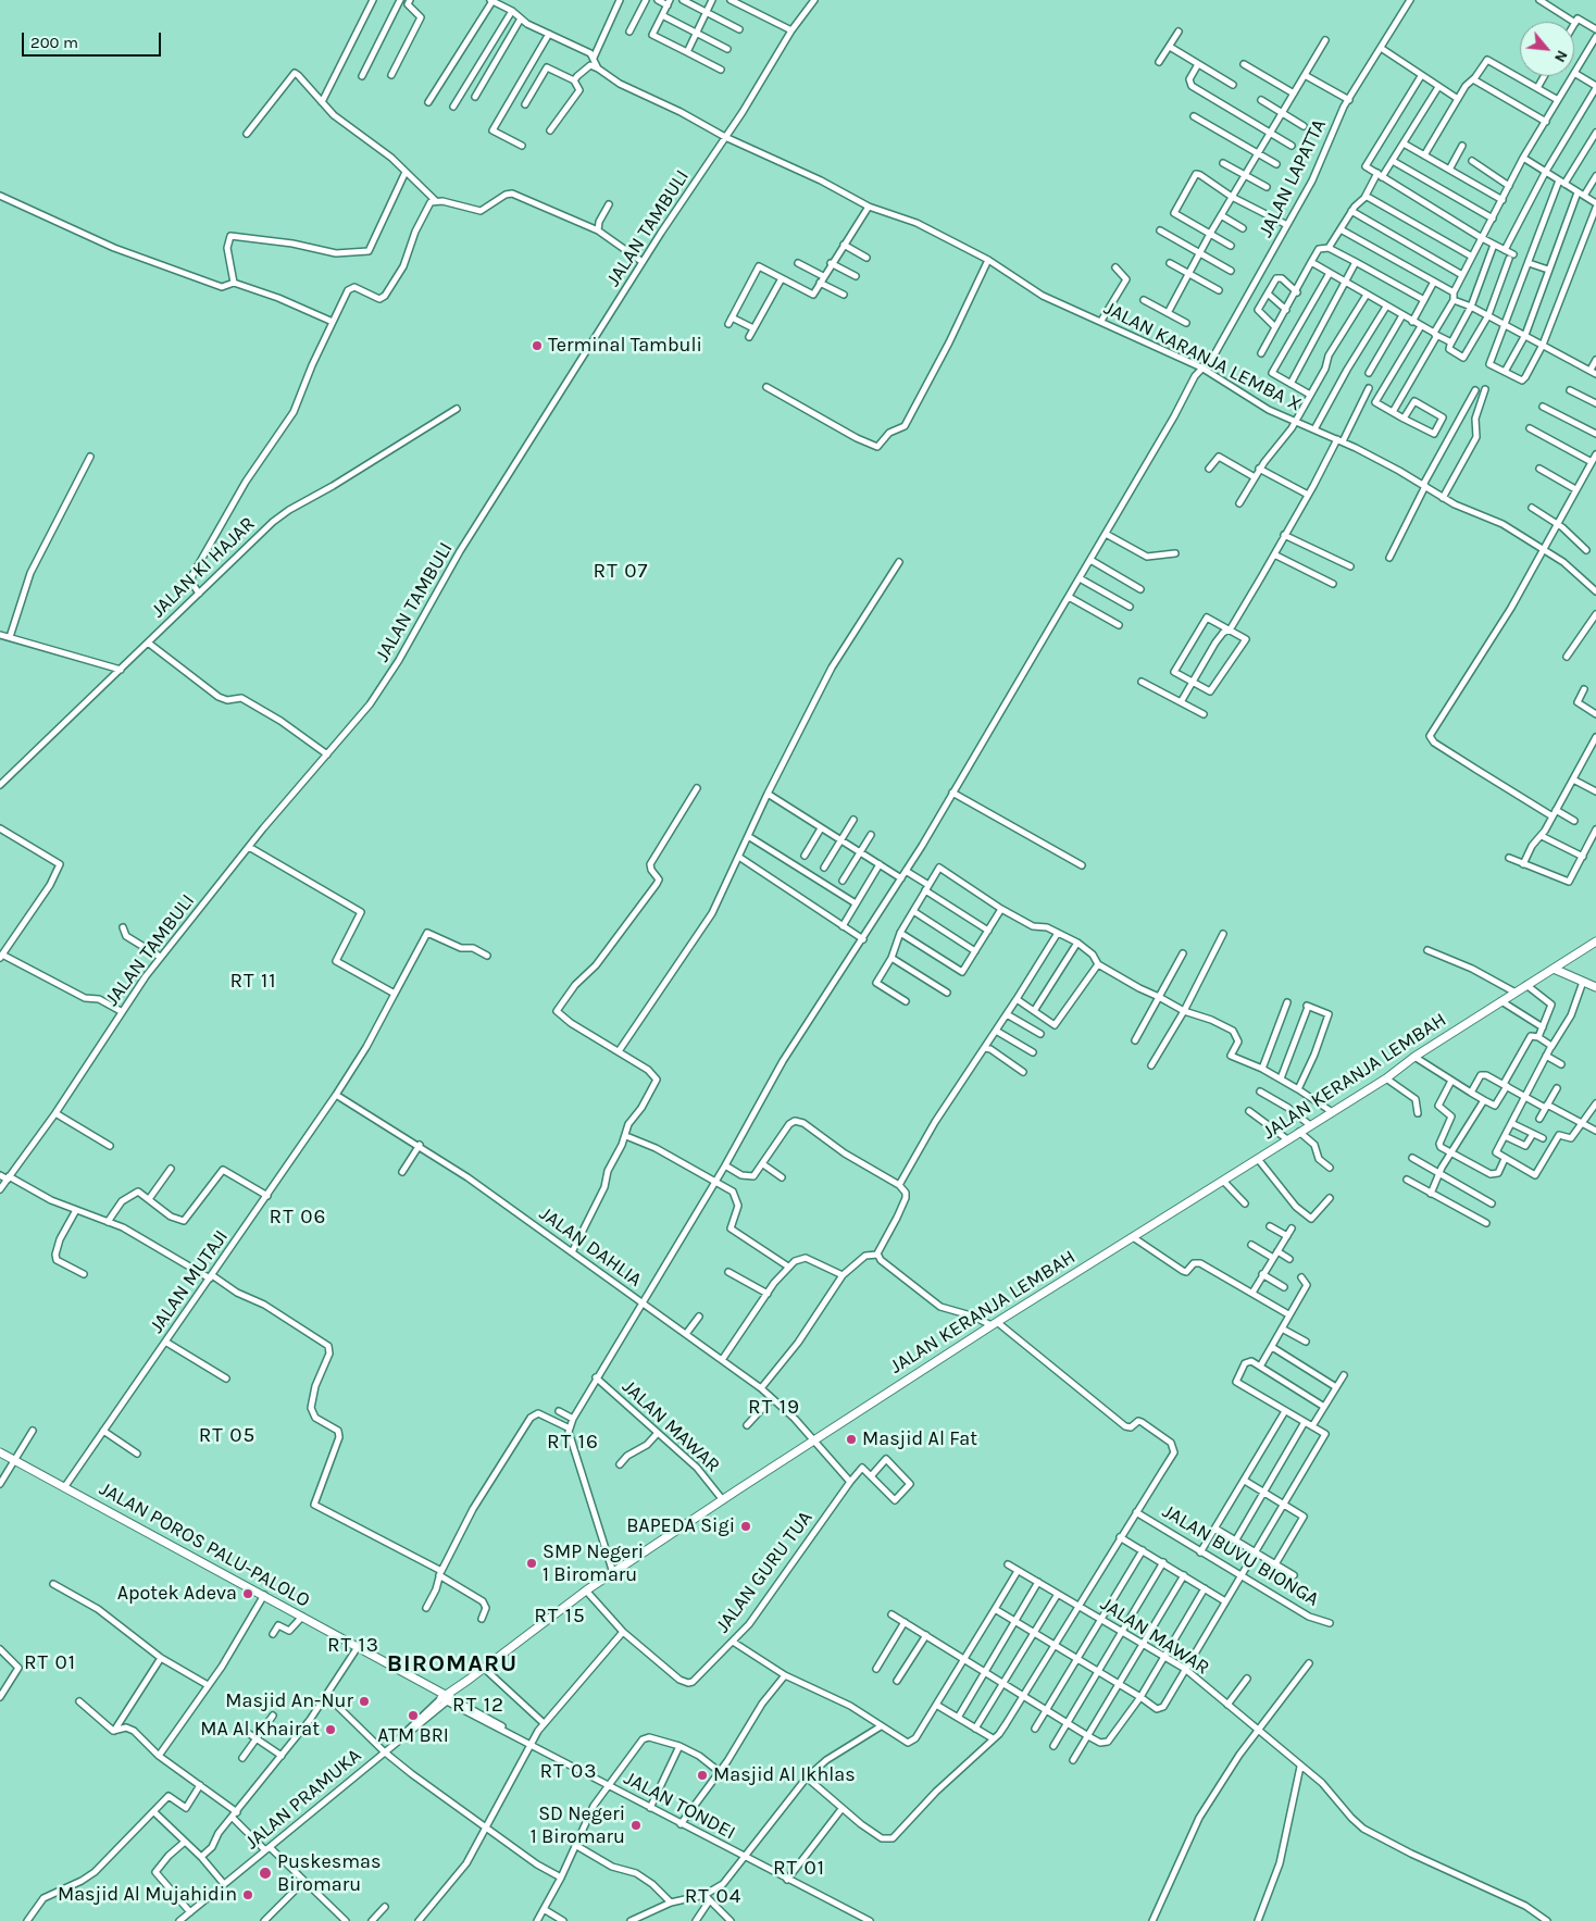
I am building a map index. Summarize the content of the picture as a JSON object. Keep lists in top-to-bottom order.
{
  "streets": {
    "main road": ["JALAN KERANJA LEMBAH", "JALAN POROS PALU-PALOLO"],
    "street": [
      "JALAN LAPATTA",
      "JALAN TAMBULI",
      "JALAN KARANJA LEMBA X",
      "JALAN KI HAJAR",
      "JALAN DAHLIA",
      "JALAN MUTAJI",
      "JALAN MAWAR",
      "JALAN BUVU BIONGA",
      "JALAN GURU TUA",
      "JALAN PRAMUKA",
      "JALAN TONDEI"
    ]
  },
  "crossings": [
    ["JALAN LAPATTA", "JALAN KARANJA LEMBA X"],
    ["JALAN LAPATTA", "JALAN DAHLIA"],
    ["JALAN LAPATTA", "JALAN MAWAR"],
    ["JALAN TAMBULI", "JALAN KARANJA LEMBA X"],
    ["JALAN KERANJA LEMBAH", "JALAN DAHLIA"],
    ["JALAN KERANJA LEMBAH", "JALAN MAWAR"],
    ["JALAN KERANJA LEMBAH", "JALAN POROS PALU-PALOLO"],
    ["JALAN KERANJA LEMBAH", "JALAN GURU TUA"],
    ["JALAN KERANJA LEMBAH", "JALAN PRAMUKA"],
    ["JALAN KERANJA LEMBAH", "JALAN TONDEI"],
    ["JALAN DAHLIA", "JALAN MUTAJI"],
    ["JALAN MUTAJI", "JALAN POROS PALU-PALOLO"],
    ["JALAN POROS PALU-PALOLO", "JALAN PRAMUKA"],
    ["JALAN POROS PALU-PALOLO", "JALAN TONDEI"],
    ["JALAN PRAMUKA", "JALAN TONDEI"]
  ],
  "districts": [
    "RT 07",
    "RT 11",
    "RT 06",
    "RT 19",
    "RT 05",
    "RT 16",
    "RT 15",
    "RT 13",
    "RT 01",
    "BIROMARU",
    "RT 12",
    "RT 03",
    "RT 01",
    "RT 04"
  ],
  "places": [
    "Terminal Tambuli",
    "Masjid Al Fat",
    "BAPEDA Sigi",
    "SMP Negeri 1 Biromaru",
    "Apotek Adeva",
    "Masjid An-Nur",
    "ATM BRI",
    "MA Al Khairat",
    "Masjid Al Ikhlas",
    "SD Negeri 1 Biromaru",
    "Puskesmas Biromaru",
    "Masjid Al Mujahidin"
  ],
  "scale_bar": "200 m",
  "north": "bottom right"
}
